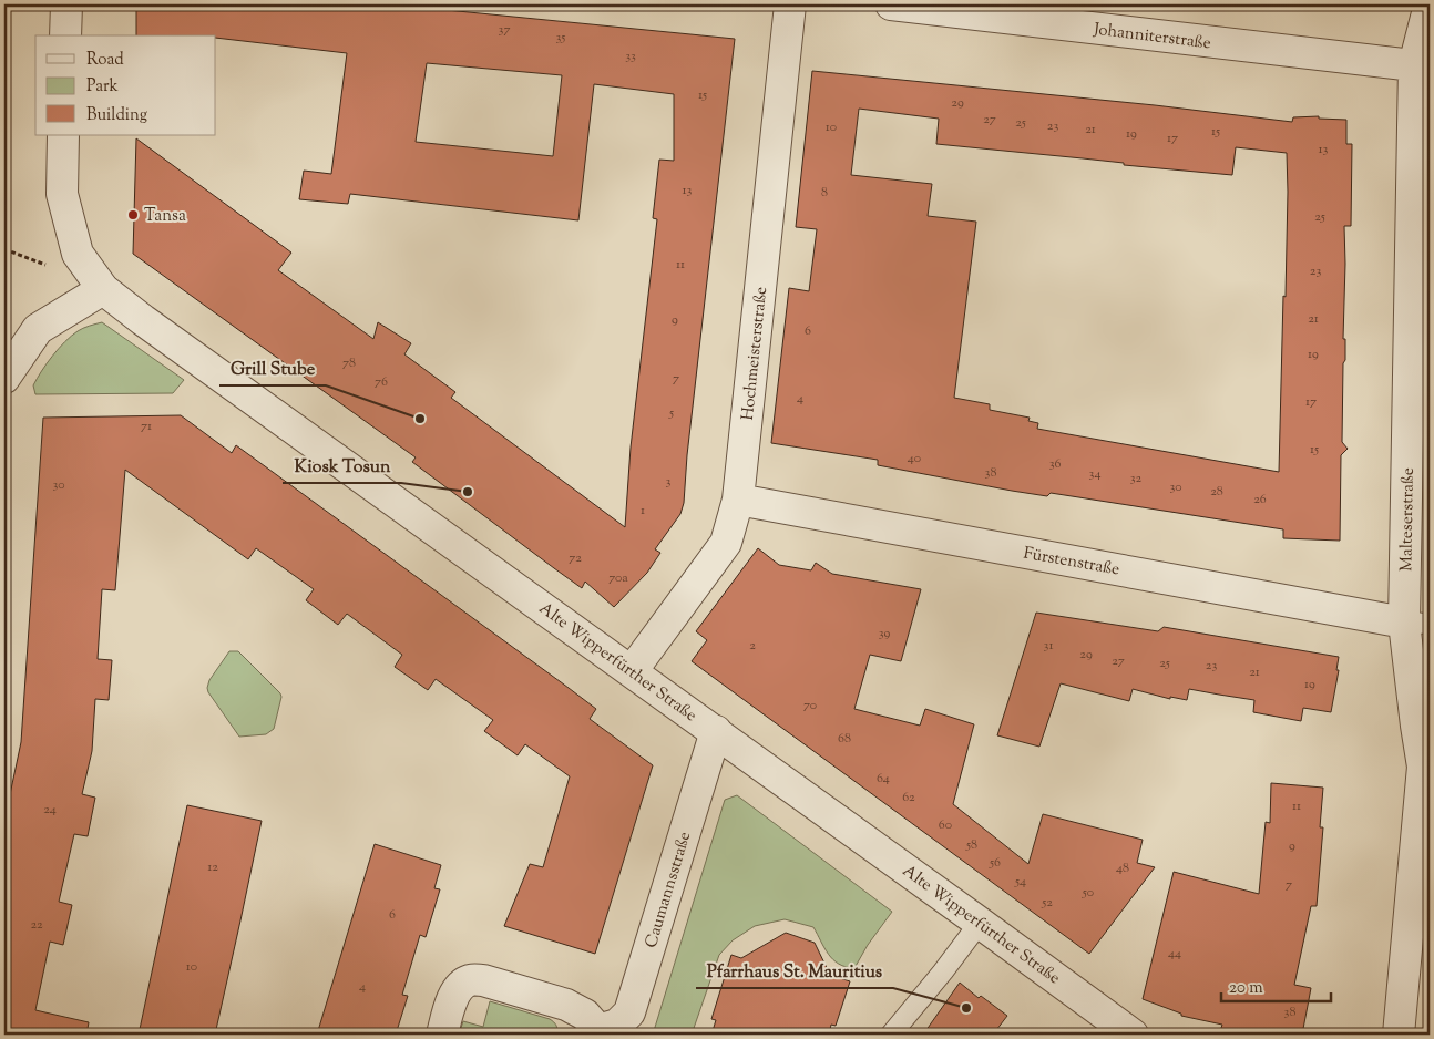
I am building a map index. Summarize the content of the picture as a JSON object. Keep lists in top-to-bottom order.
{
  "streets": {
    "street": [
      "Johanniterstraße",
      "Hochmeisterstraße",
      "Malteserstraße",
      "Fürstenstraße",
      "Alte Wipperfürther Straße",
      "Caumannsstraße"
    ]
  },
  "crossings": [
    ["Johanniterstraße", "Malteserstraße"],
    ["Hochmeisterstraße", "Fürstenstraße"],
    ["Hochmeisterstraße", "Alte Wipperfürther Straße"],
    ["Malteserstraße", "Fürstenstraße"],
    ["Alte Wipperfürther Straße", "Caumannsstraße"]
  ],
  "places": [
    "Tansa",
    "Grill Stube",
    "Kiosk Tosun",
    "Pfarrhaus St. Mauritius"
  ],
  "house_numbers": [
    "37",
    "35",
    "33",
    "15",
    "29",
    "27",
    "25",
    "23",
    "10",
    "21",
    "15",
    "19",
    "17",
    "13",
    "13",
    "8",
    "25",
    "11",
    "23",
    "21",
    "9",
    "6",
    "19",
    "78",
    "7",
    "76",
    "4",
    "17",
    "5",
    "71",
    "15",
    "40",
    "36",
    "38",
    "34",
    "32",
    "3",
    "30",
    "30",
    "28",
    "26",
    "1",
    "72",
    "70a",
    "39",
    "2",
    "31",
    "29",
    "27",
    "25",
    "23",
    "21",
    "19",
    "70",
    "68",
    "64",
    "62",
    "11",
    "24",
    "60",
    "58",
    "9",
    "56",
    "12",
    "48",
    "54",
    "7",
    "50",
    "52",
    "6",
    "22",
    "44",
    "10",
    "4",
    "38"
  ],
  "legend": ["Road", "Park", "Building"],
  "scale_bar": "20 m"
}
